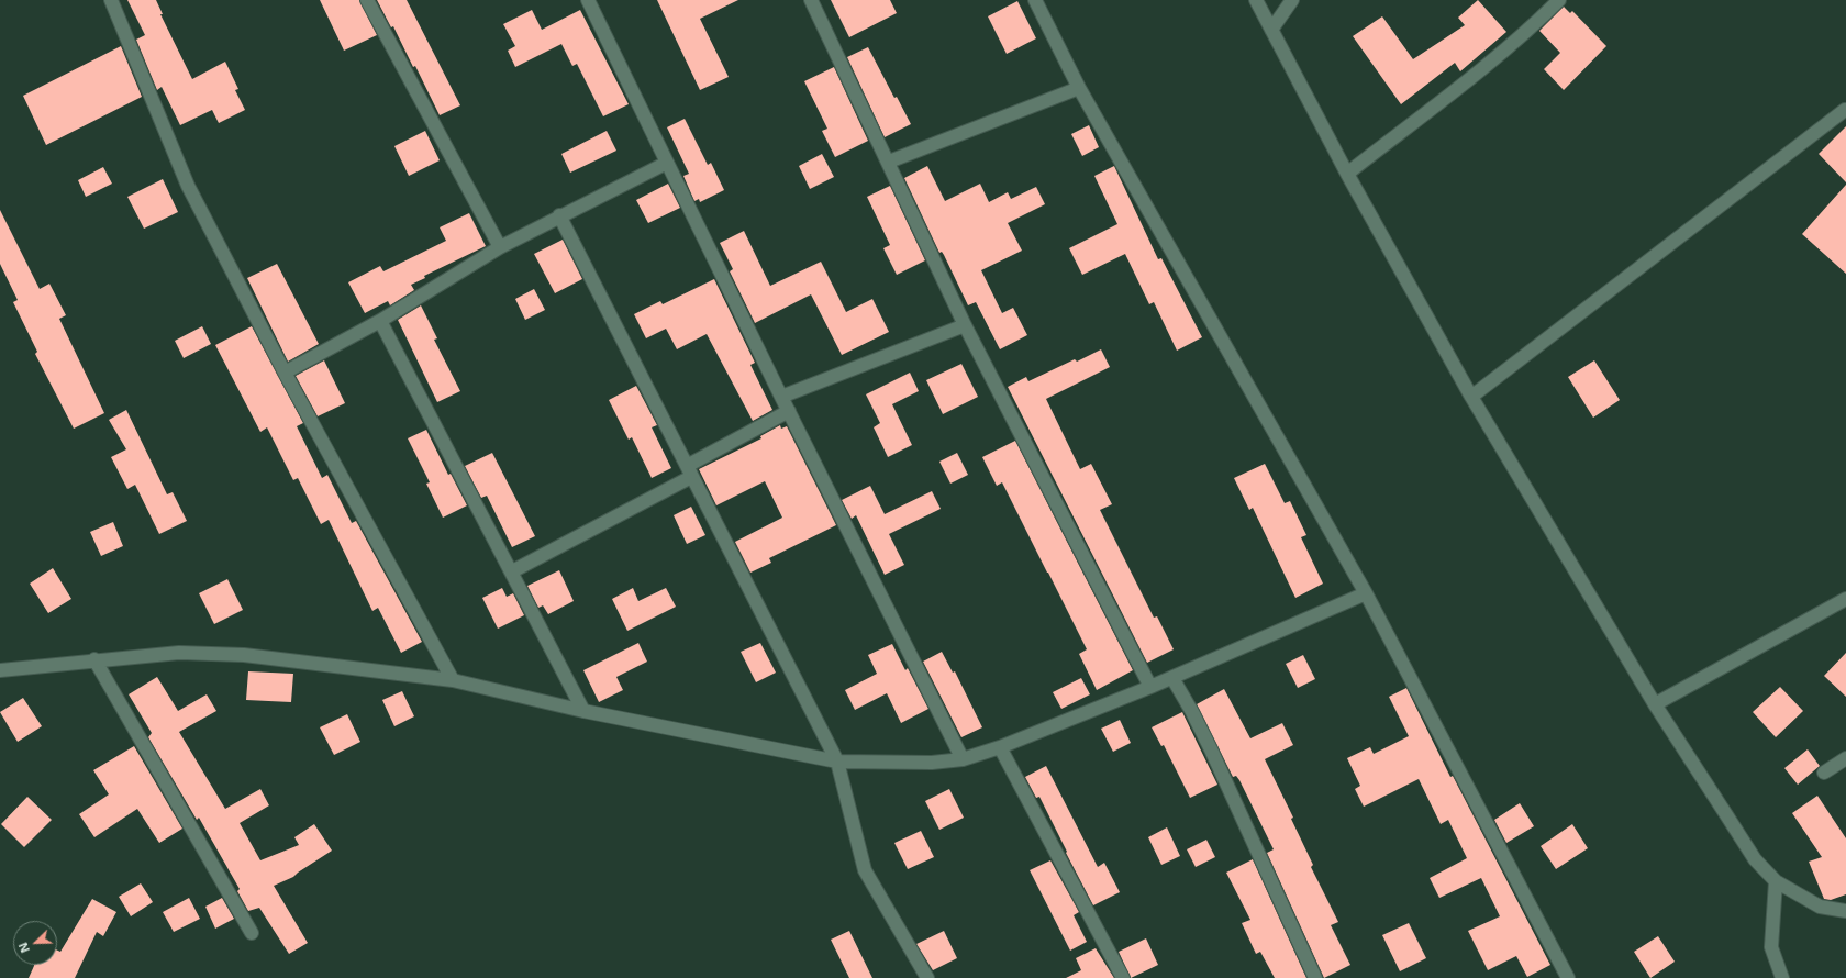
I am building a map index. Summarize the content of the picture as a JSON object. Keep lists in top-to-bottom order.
{
  "north": "bottom left"
}
